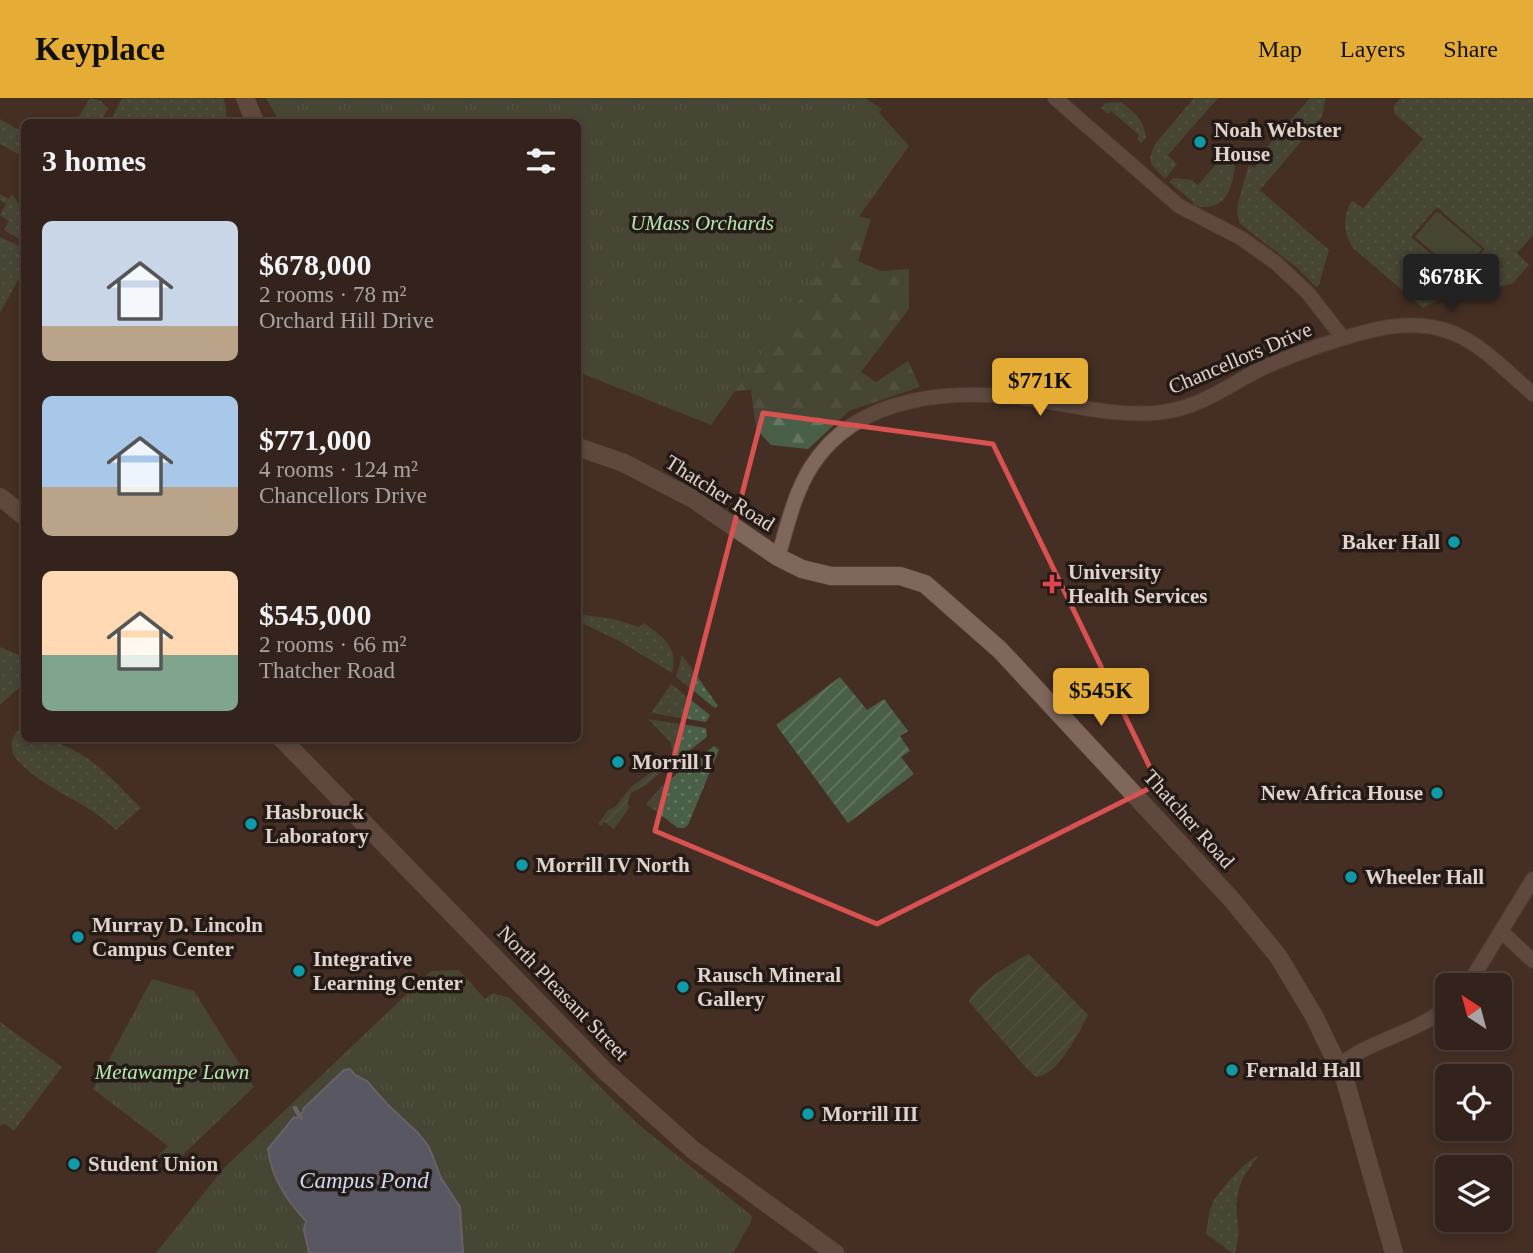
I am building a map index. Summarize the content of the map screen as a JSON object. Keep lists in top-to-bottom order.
{
  "streets": {
    "street": ["Chancellors Drive", "Thatcher Road", "North Pleasant Street"]
  },
  "crossings": [
    ["Chancellors Drive", "Thatcher Road"]
  ],
  "water": ["Campus Pond"],
  "parks": ["UMass Orchards", "Metawampe Lawn"],
  "places": {
    "other": [
      "Noah Webster House",
      "Baker Hall",
      "Morrill I",
      "New Africa House",
      "Hasbrouck Laboratory",
      "Morrill IV North",
      "Wheeler Hall",
      "Murray D. Lincoln Campus Center",
      "Integrative Learning Center",
      "Rausch Mineral Gallery",
      "Fernald Hall",
      "Morrill III",
      "Student Union"
    ],
    "health": ["University Health Services"]
  },
  "north": "top left",
  "page": {
    "header": "Keyplace",
    "nav": ["Map", "Layers", "Share"],
    "heading": "3 homes",
    "list": [
      {
        "name": "$678,000",
        "note": "2 rooms · 78 m² · Orchard Hill Drive"
      },
      {
        "name": "$771,000",
        "note": "4 rooms · 124 m² · Chancellors Drive"
      },
      {
        "name": "$545,000",
        "note": "2 rooms · 66 m² · Thatcher Road"
      }
    ],
    "price": ["$678K", "$771K", "$545K"]
  }
}
